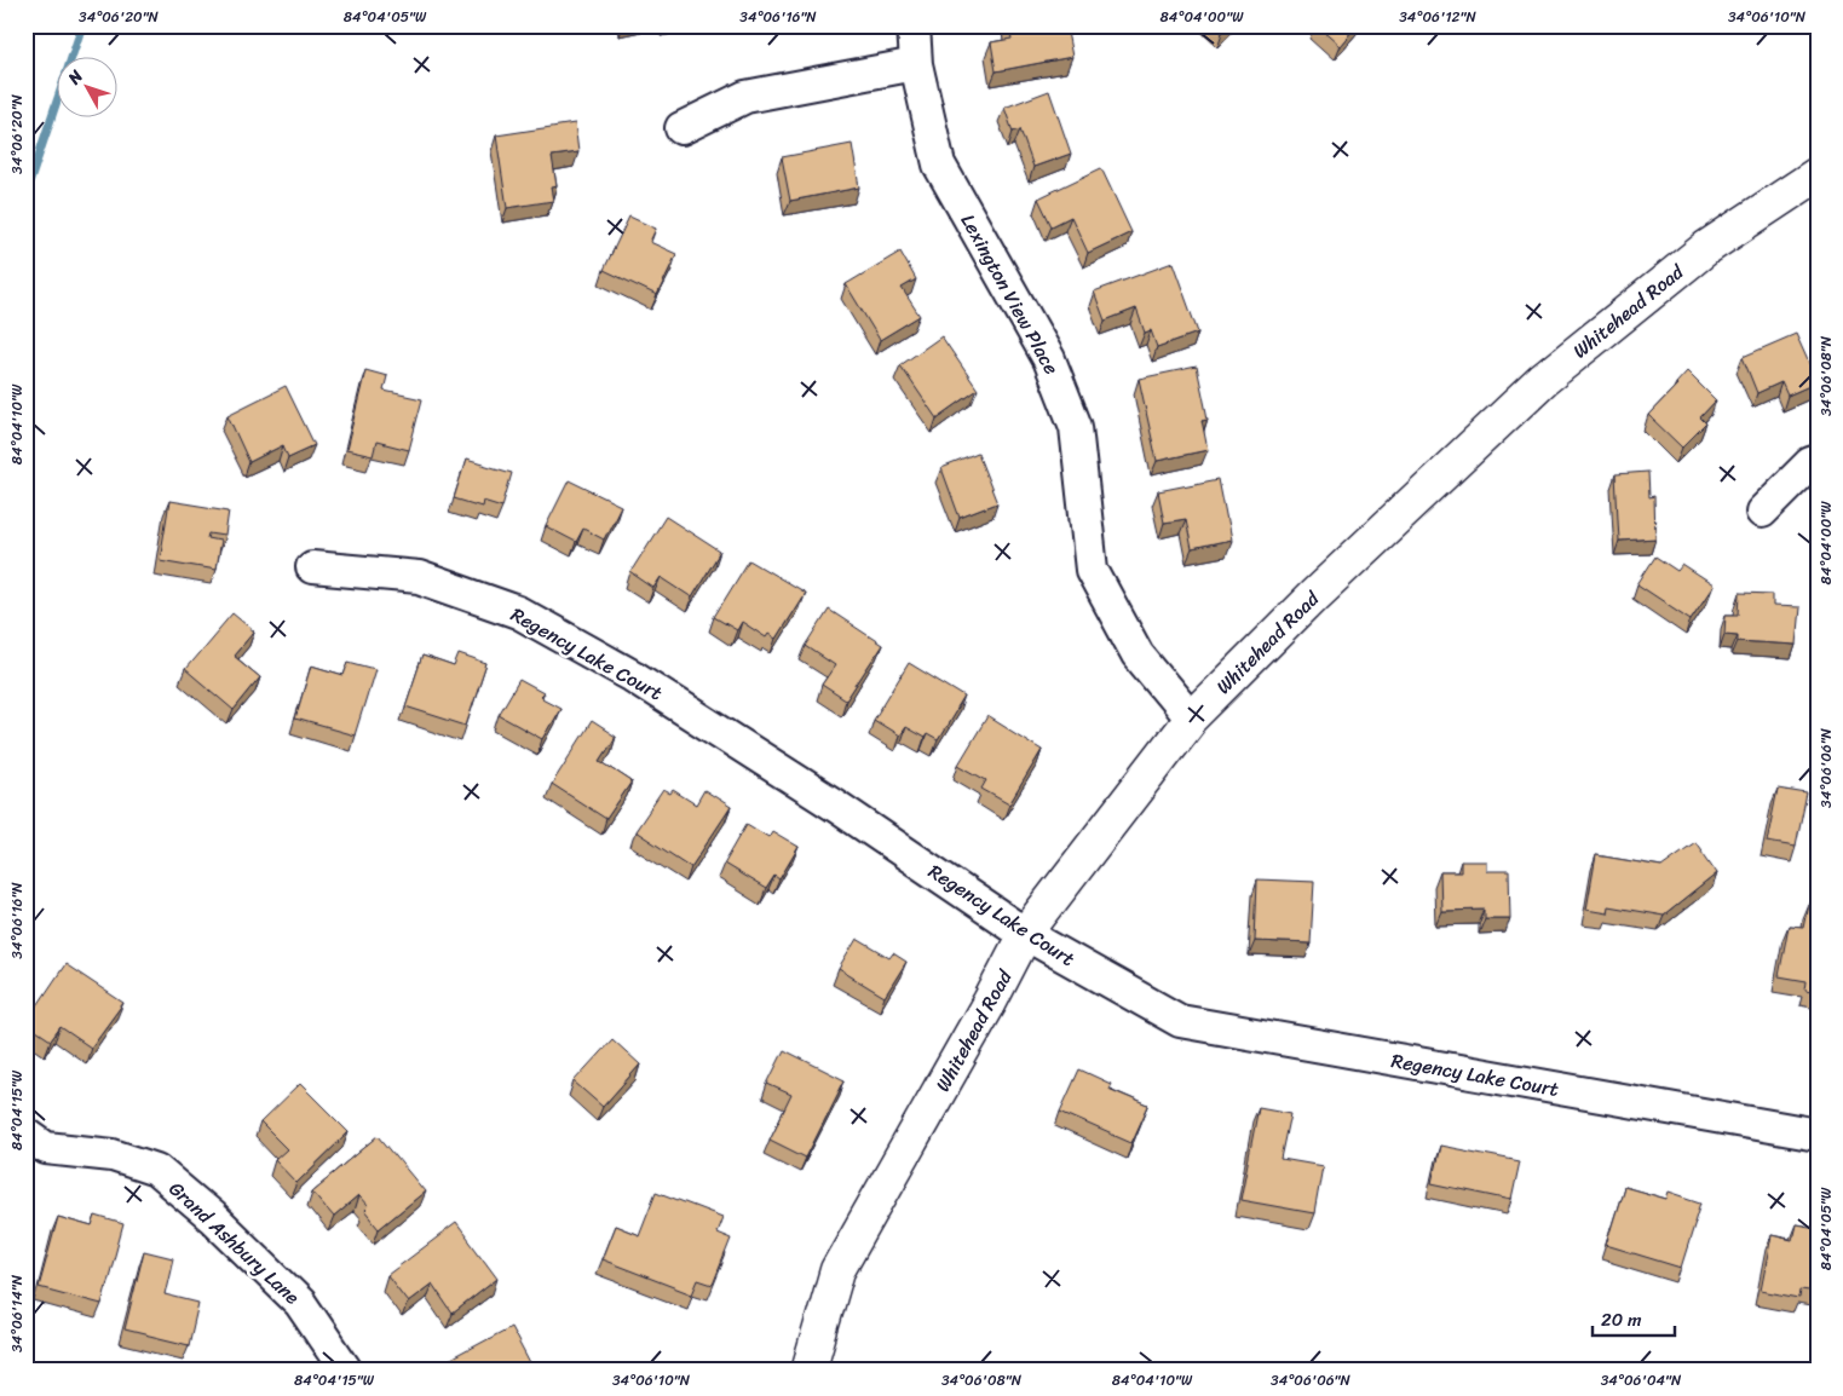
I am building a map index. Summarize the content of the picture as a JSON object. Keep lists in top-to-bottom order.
{
  "streets": {
    "street": [
      "Lexington View Place",
      "Whitehead Road",
      "Regency Lake Court",
      "Grand Ashbury Lane"
    ]
  },
  "crossings": [
    ["Lexington View Place", "Whitehead Road"],
    ["Whitehead Road", "Regency Lake Court"]
  ],
  "scale_bar": "20 m",
  "north": "top left",
  "coordinates": [
    "34°06'20\"N",
    "84°04'05\"W",
    "34°06'16\"N",
    "84°04'00\"W",
    "34°06'12\"N",
    "34°06'10\"N",
    "34°06'08\"N",
    "84°04'10\"W",
    "34°06'06\"N",
    "84°04'15\"W",
    "34°06'14\"N",
    "34°06'04\"N"
  ]
}
